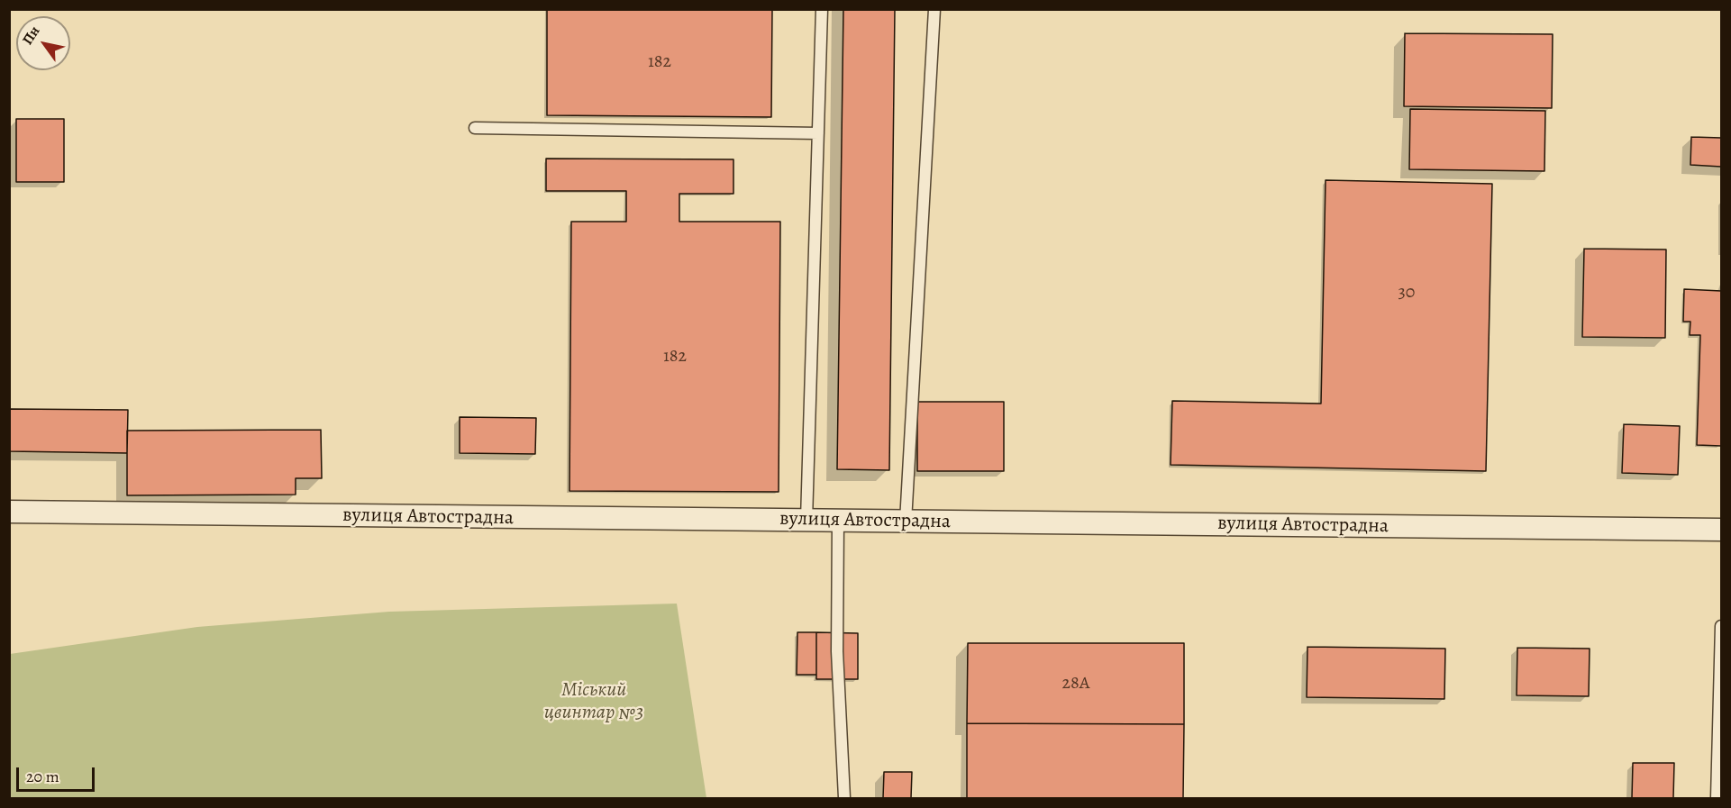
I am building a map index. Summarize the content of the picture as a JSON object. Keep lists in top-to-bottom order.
{
  "streets": {
    "street": ["вулиця Автострадна"]
  },
  "parks": ["Міський цвинтар №3"],
  "house_numbers": [
    "182",
    "30",
    "182",
    "28А"
  ],
  "scale_bar": "20 m",
  "north": "top left"
}
